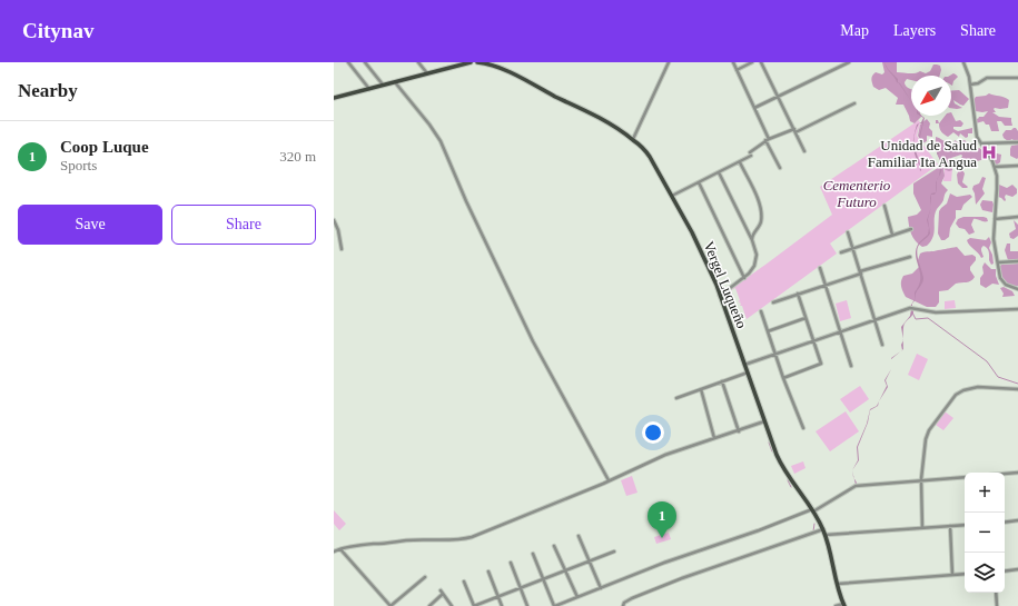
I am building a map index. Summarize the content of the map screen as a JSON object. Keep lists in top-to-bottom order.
{
  "streets": {
    "main road": ["Vergel Luqueño"]
  },
  "parks": ["Cementerio Futuro"],
  "places": {
    "hospital": ["Unidad de Salud Familiar Ita Angua"]
  },
  "north": "bottom left",
  "page": {
    "header": "Citynav",
    "nav": ["Map", "Layers", "Share"],
    "heading": "Nearby",
    "list": [
      {
        "mark": "1",
        "name": "Coop Luque",
        "note": "Sports",
        "value": "320 m"
      }
    ],
    "buttons": ["Save", "Share"],
    "map_buttons": ["+", "−"],
    "pins": "1"
  }
}
